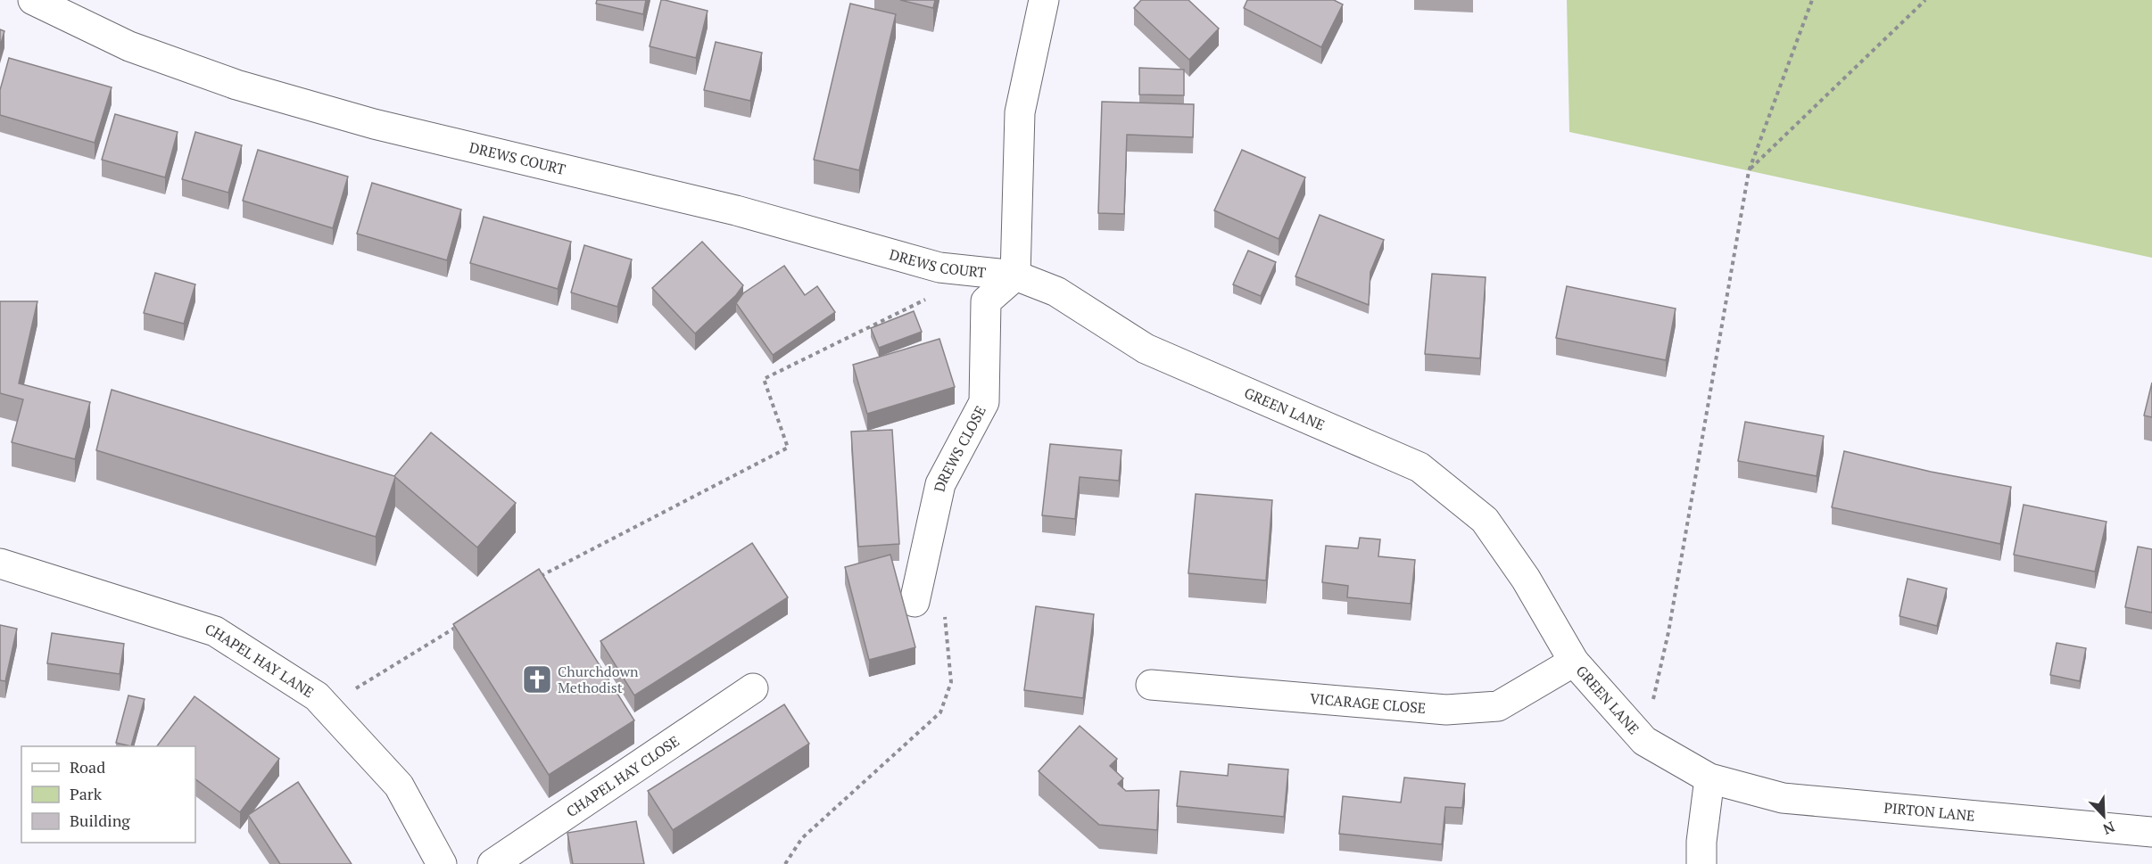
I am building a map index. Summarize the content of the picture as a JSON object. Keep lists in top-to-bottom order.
{
  "streets": {
    "street": [
      "DREWS COURT",
      "GREEN LANE",
      "DREWS CLOSE",
      "CHAPEL HAY LANE",
      "VICARAGE CLOSE",
      "CHAPEL HAY CLOSE",
      "PIRTON LANE"
    ]
  },
  "crossings": [
    ["DREWS COURT", "GREEN LANE"],
    ["DREWS COURT", "DREWS CLOSE"],
    ["GREEN LANE", "DREWS CLOSE"],
    ["GREEN LANE", "VICARAGE CLOSE"],
    ["GREEN LANE", "PIRTON LANE"]
  ],
  "places": {
    "church": ["Churchdown Methodist"]
  },
  "legend": ["Road", "Park", "Building"],
  "north": "bottom right"
}
